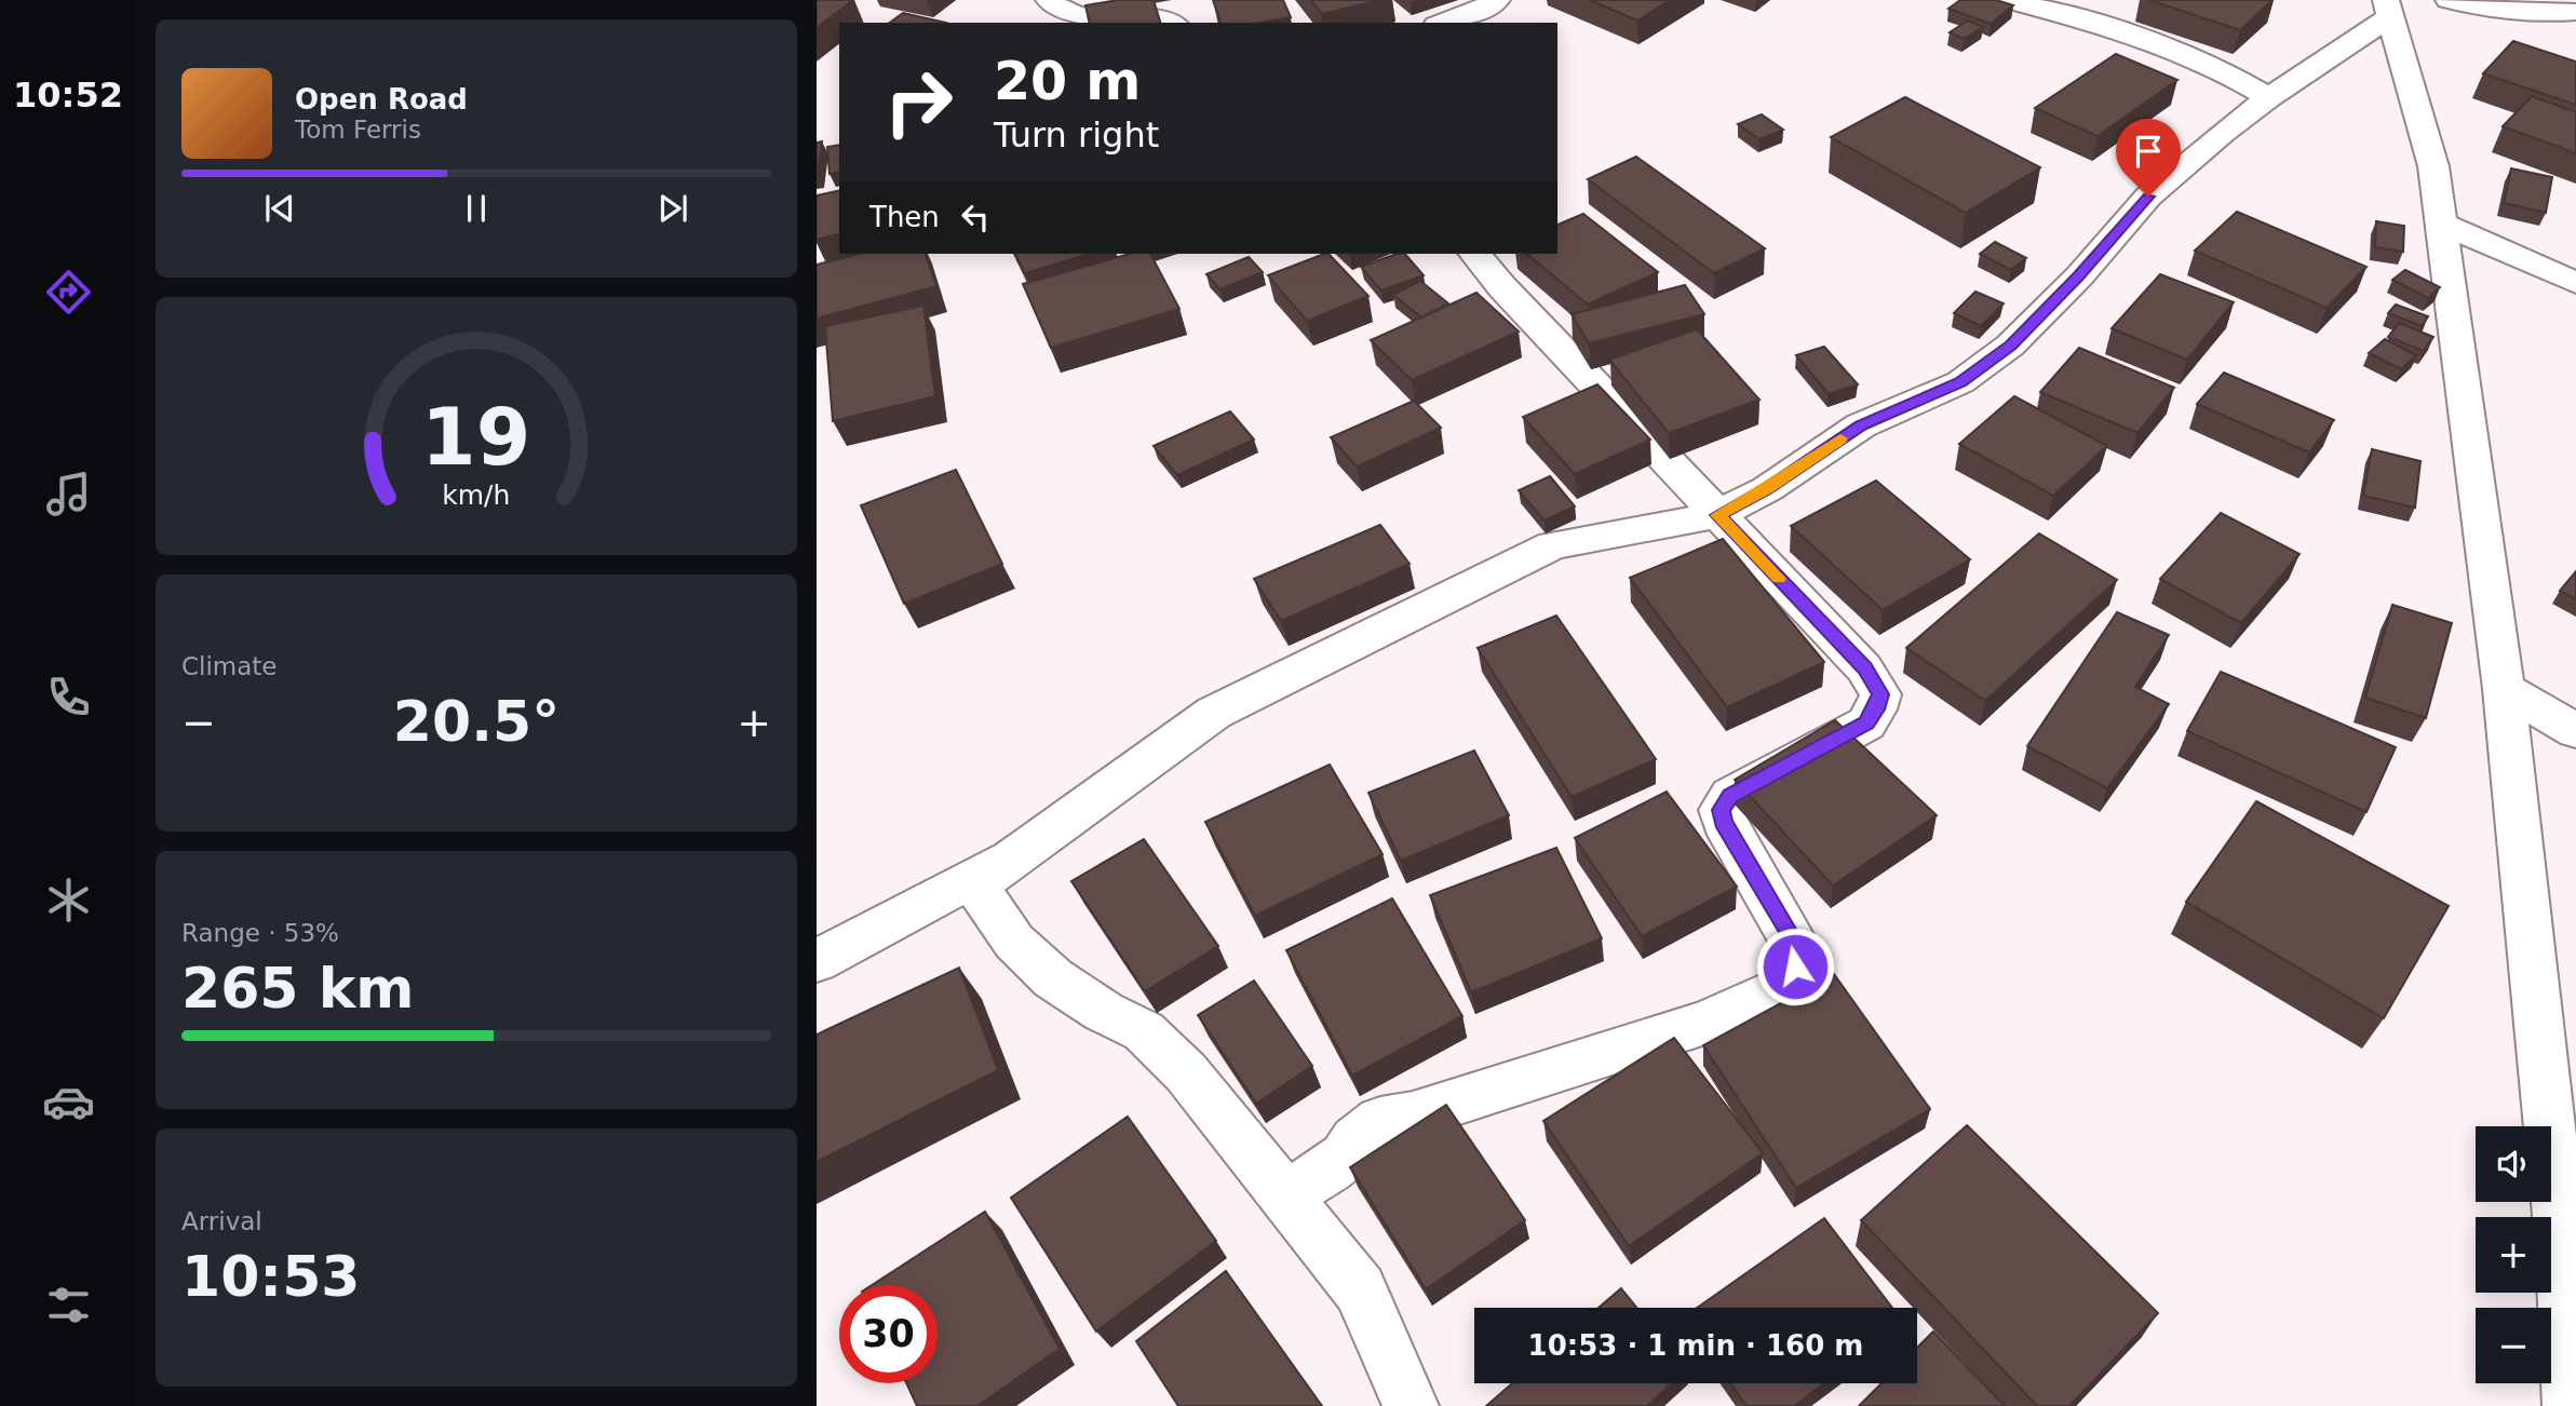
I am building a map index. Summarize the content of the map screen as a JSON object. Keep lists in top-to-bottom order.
{
  "page": {
    "tabs": "10:52",
    "turn": ["20 m", "Turn right"],
    "song": ["Open Road", "Tom Ferris"],
    "then": "Then",
    "tile": [
      "Climate",
      ["Range · 53%", "265 km"],
      ["Arrival", "10:53"]
    ],
    "heat": ["−", "20.5°", "+"],
    "map_buttons": ["+", "−"],
    "limit": "30",
    "trip": "10:53 · 1 min · 160 m",
    "gauge": ["19", "km/h"]
  }
}
